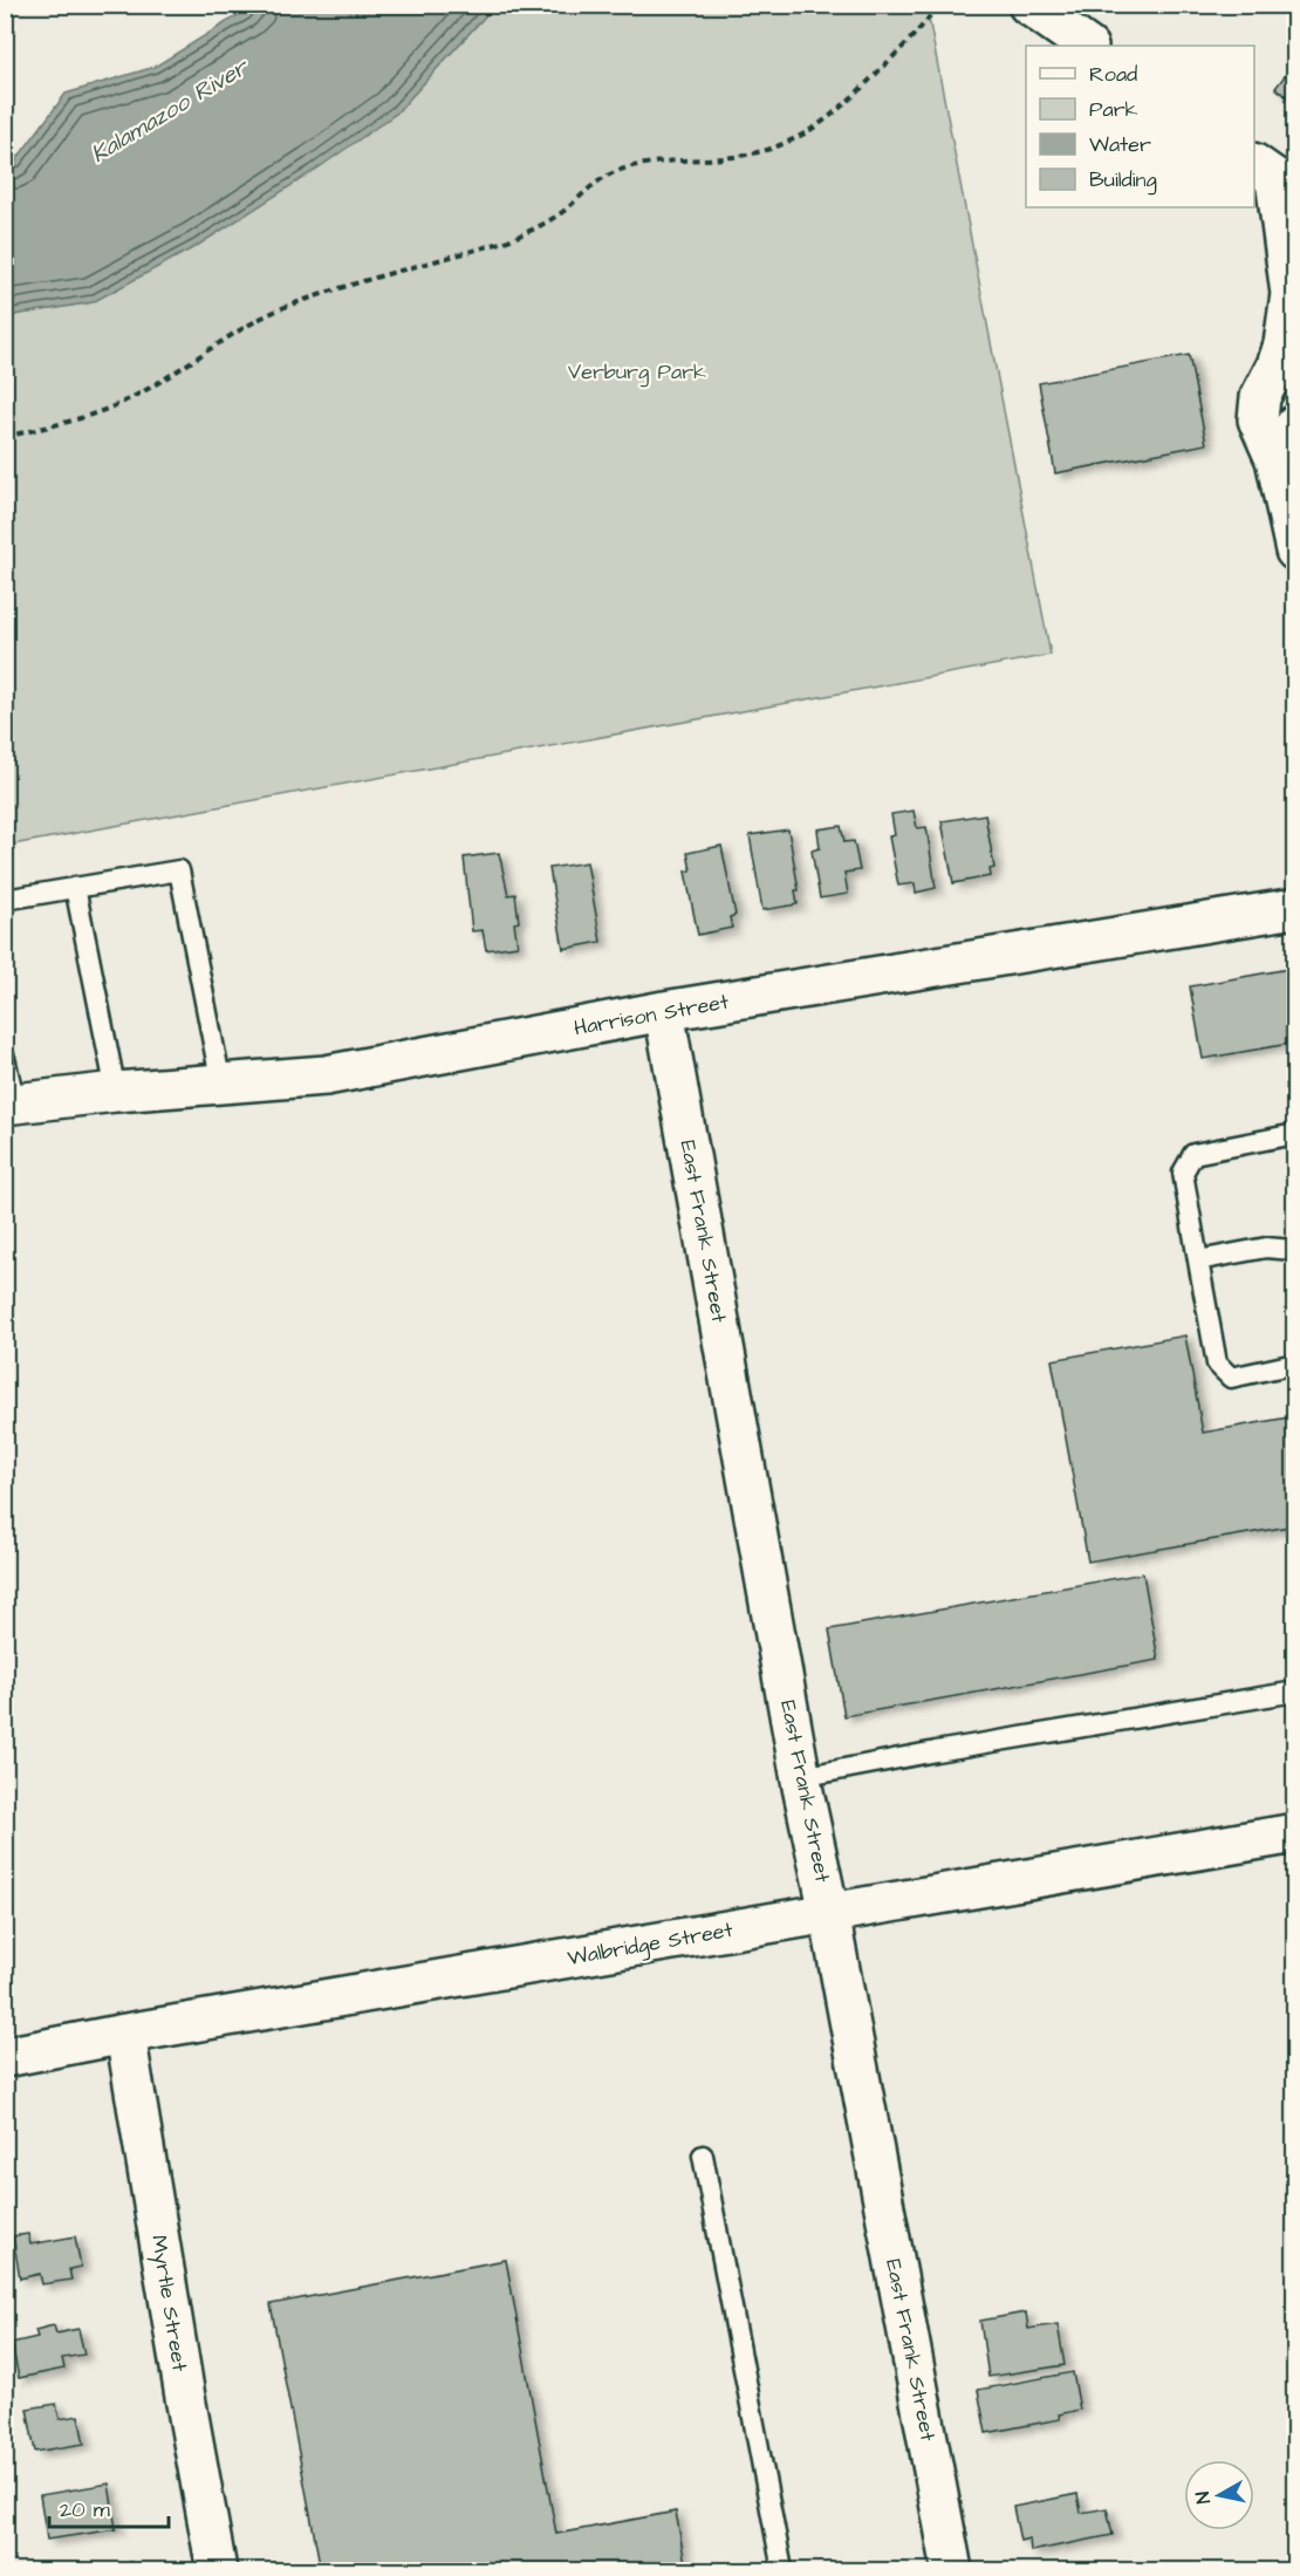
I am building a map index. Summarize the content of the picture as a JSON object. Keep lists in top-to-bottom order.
{
  "streets": {
    "street": [
      "Harrison Street",
      "East Frank Street",
      "Walbridge Street",
      "Myrtle Street"
    ]
  },
  "crossings": [
    ["Harrison Street", "East Frank Street"],
    ["East Frank Street", "Walbridge Street"],
    ["Walbridge Street", "Myrtle Street"]
  ],
  "water": ["Kalamazoo River"],
  "parks": ["Verburg Park"],
  "legend": [
    "Road",
    "Park",
    "Water",
    "Building"
  ],
  "scale_bar": "20 m",
  "north": "left"
}
